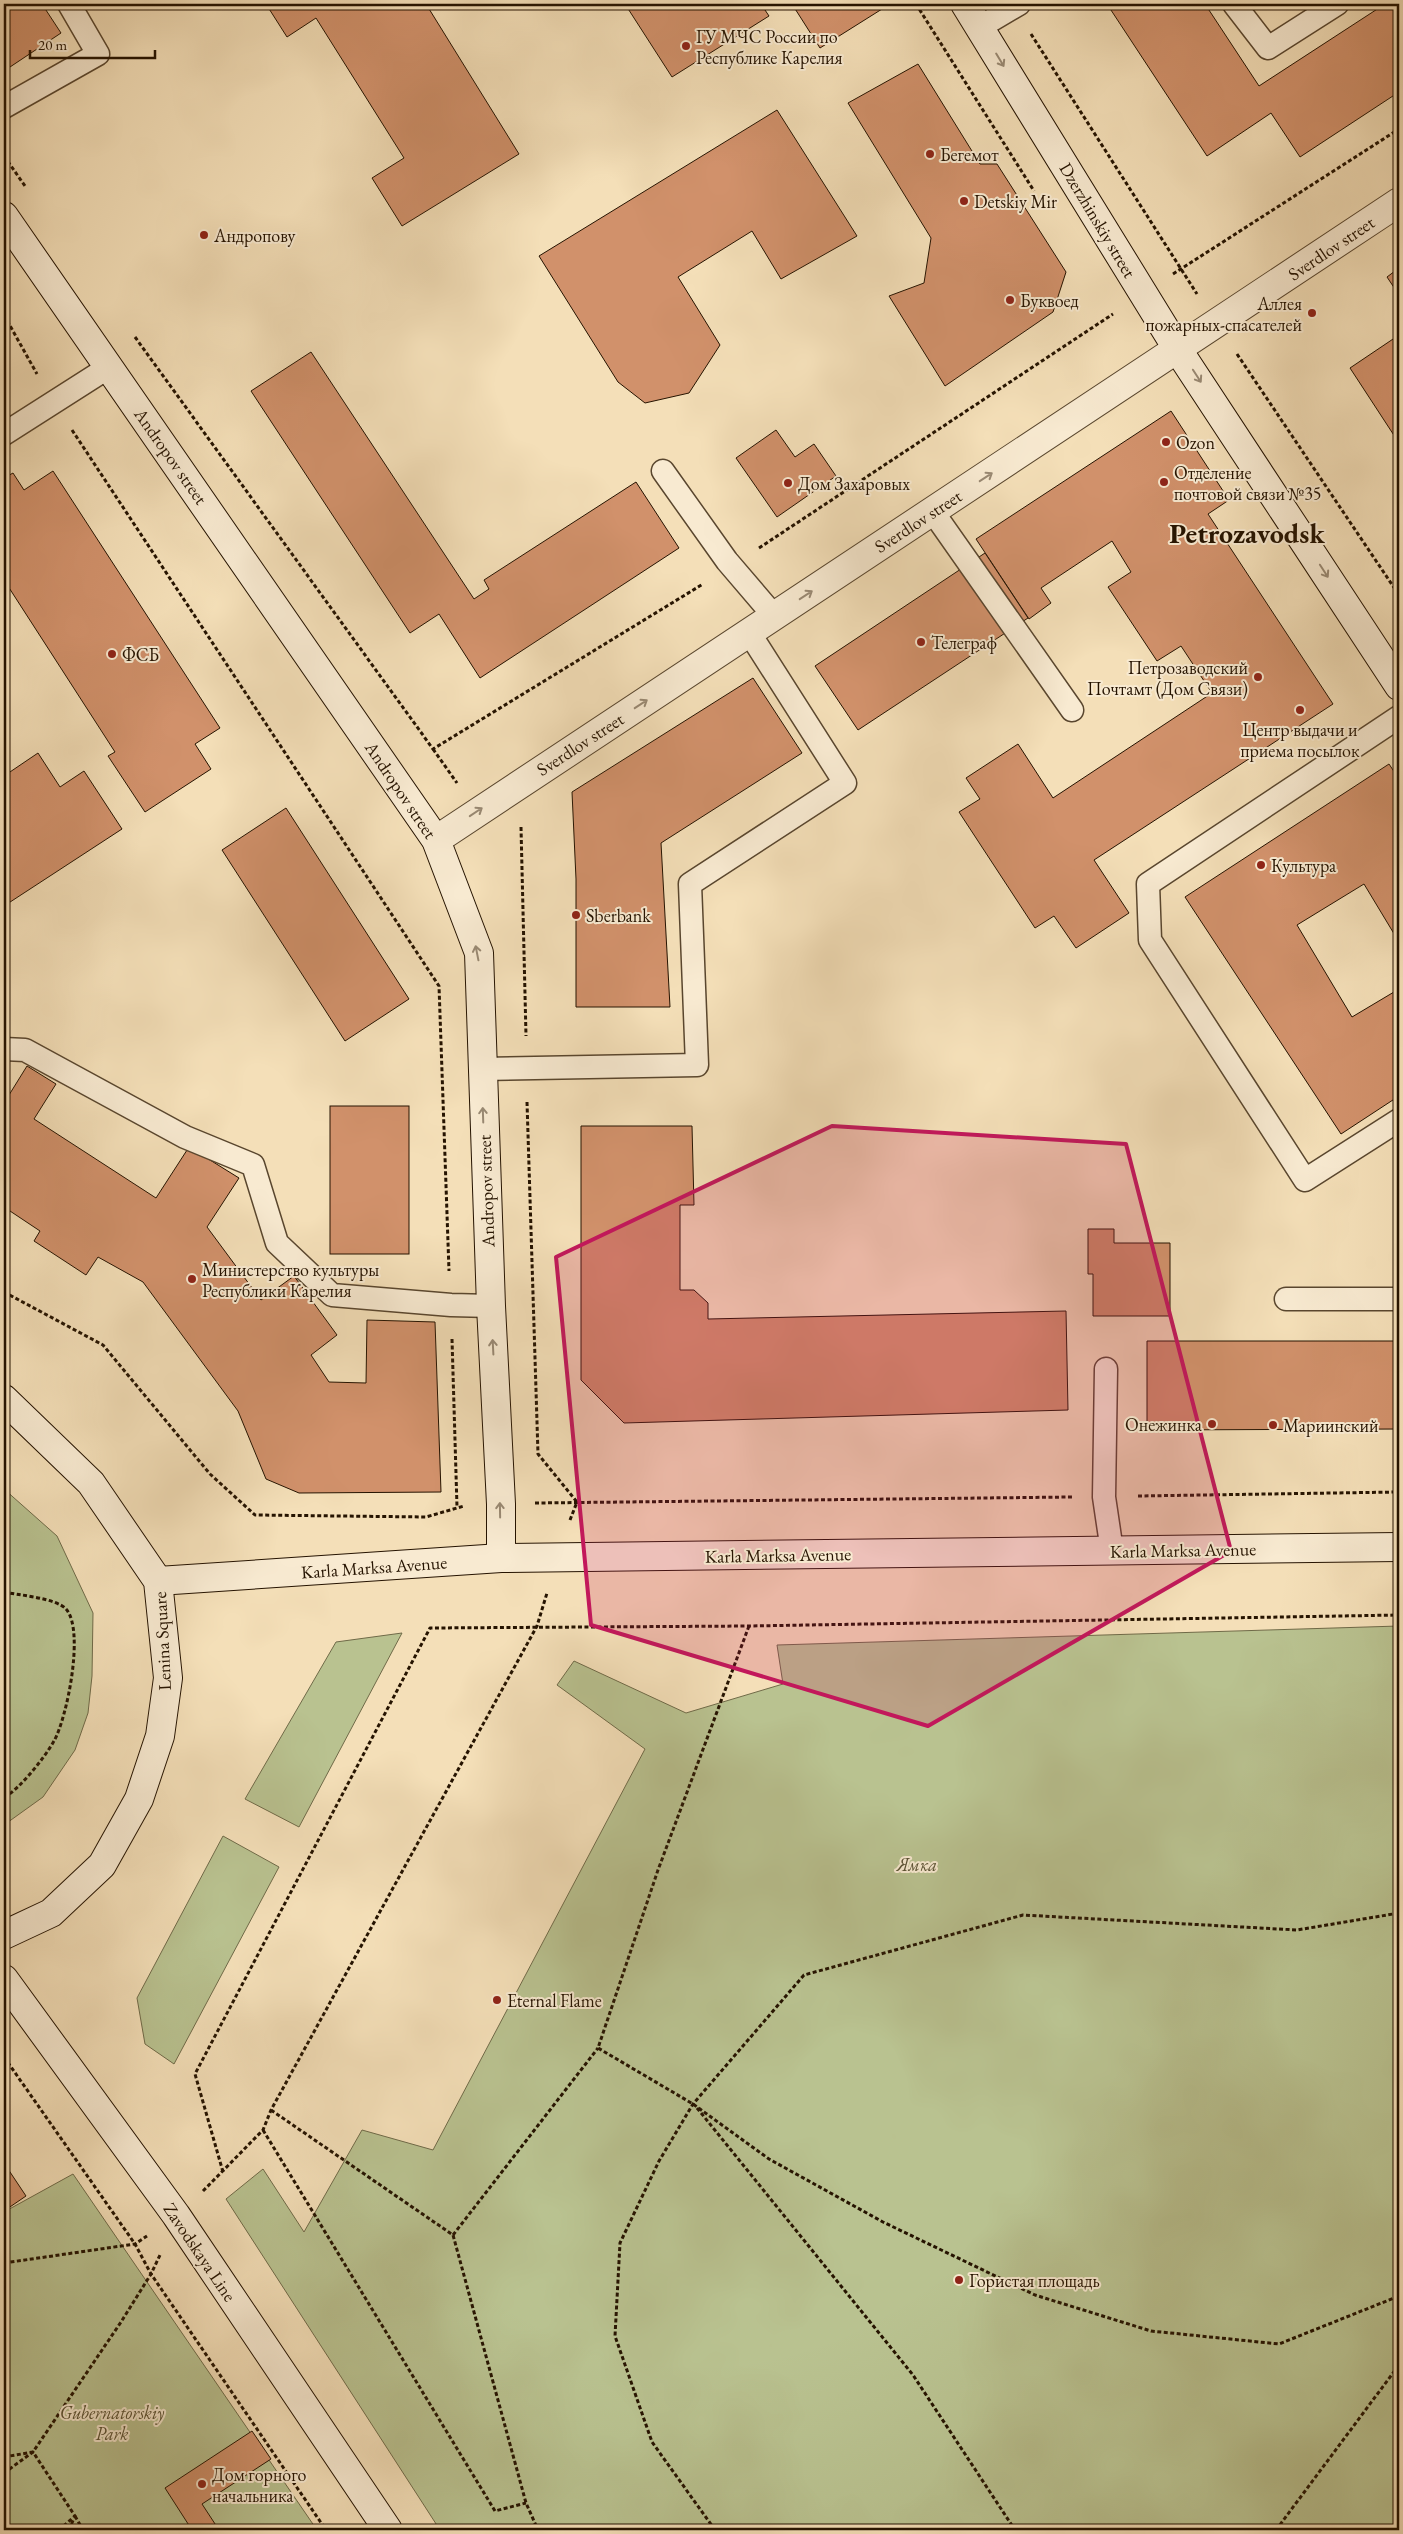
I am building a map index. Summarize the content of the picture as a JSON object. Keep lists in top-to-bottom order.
{
  "streets": {
    "street": [
      "Dzerzhinskiy street",
      "Sverdlov street",
      "Andropov street",
      "Karla Marksa Avenue",
      "Lenina Square",
      "Zavodskaya Line"
    ]
  },
  "crossings": [
    ["Dzerzhinskiy street", "Sverdlov street"],
    ["Sverdlov street", "Andropov street"],
    ["Andropov street", "Karla Marksa Avenue"],
    ["Karla Marksa Avenue", "Lenina Square"]
  ],
  "one_way": ["Dzerzhinskiy street", "Sverdlov street", "Andropov street"],
  "districts": ["Petrozavodsk"],
  "parks": ["Ямка", "Gubernatorskiy Park"],
  "places": [
    "ГУ МЧС России по Республике Карелия",
    "Бегемот",
    "Detskiy Mir",
    "Андропову",
    "Буквоед",
    "Аллея пожарных-спасателей",
    "Ozon",
    "Отделение почтовой связи №35",
    "Дом Захаровых",
    "Телеграф",
    "ФСБ",
    "Петрозаводский Почтамт (Дом Связи)",
    "Центр выдачи и приема посылок",
    "Культура",
    "Sberbank",
    "Министерство культуры Республики Карелия",
    "Онежинка",
    "Мариинский",
    "Eternal Flame",
    "Гористая площадь",
    "Дом горного начальника"
  ],
  "scale_bar": "20 m"
}
